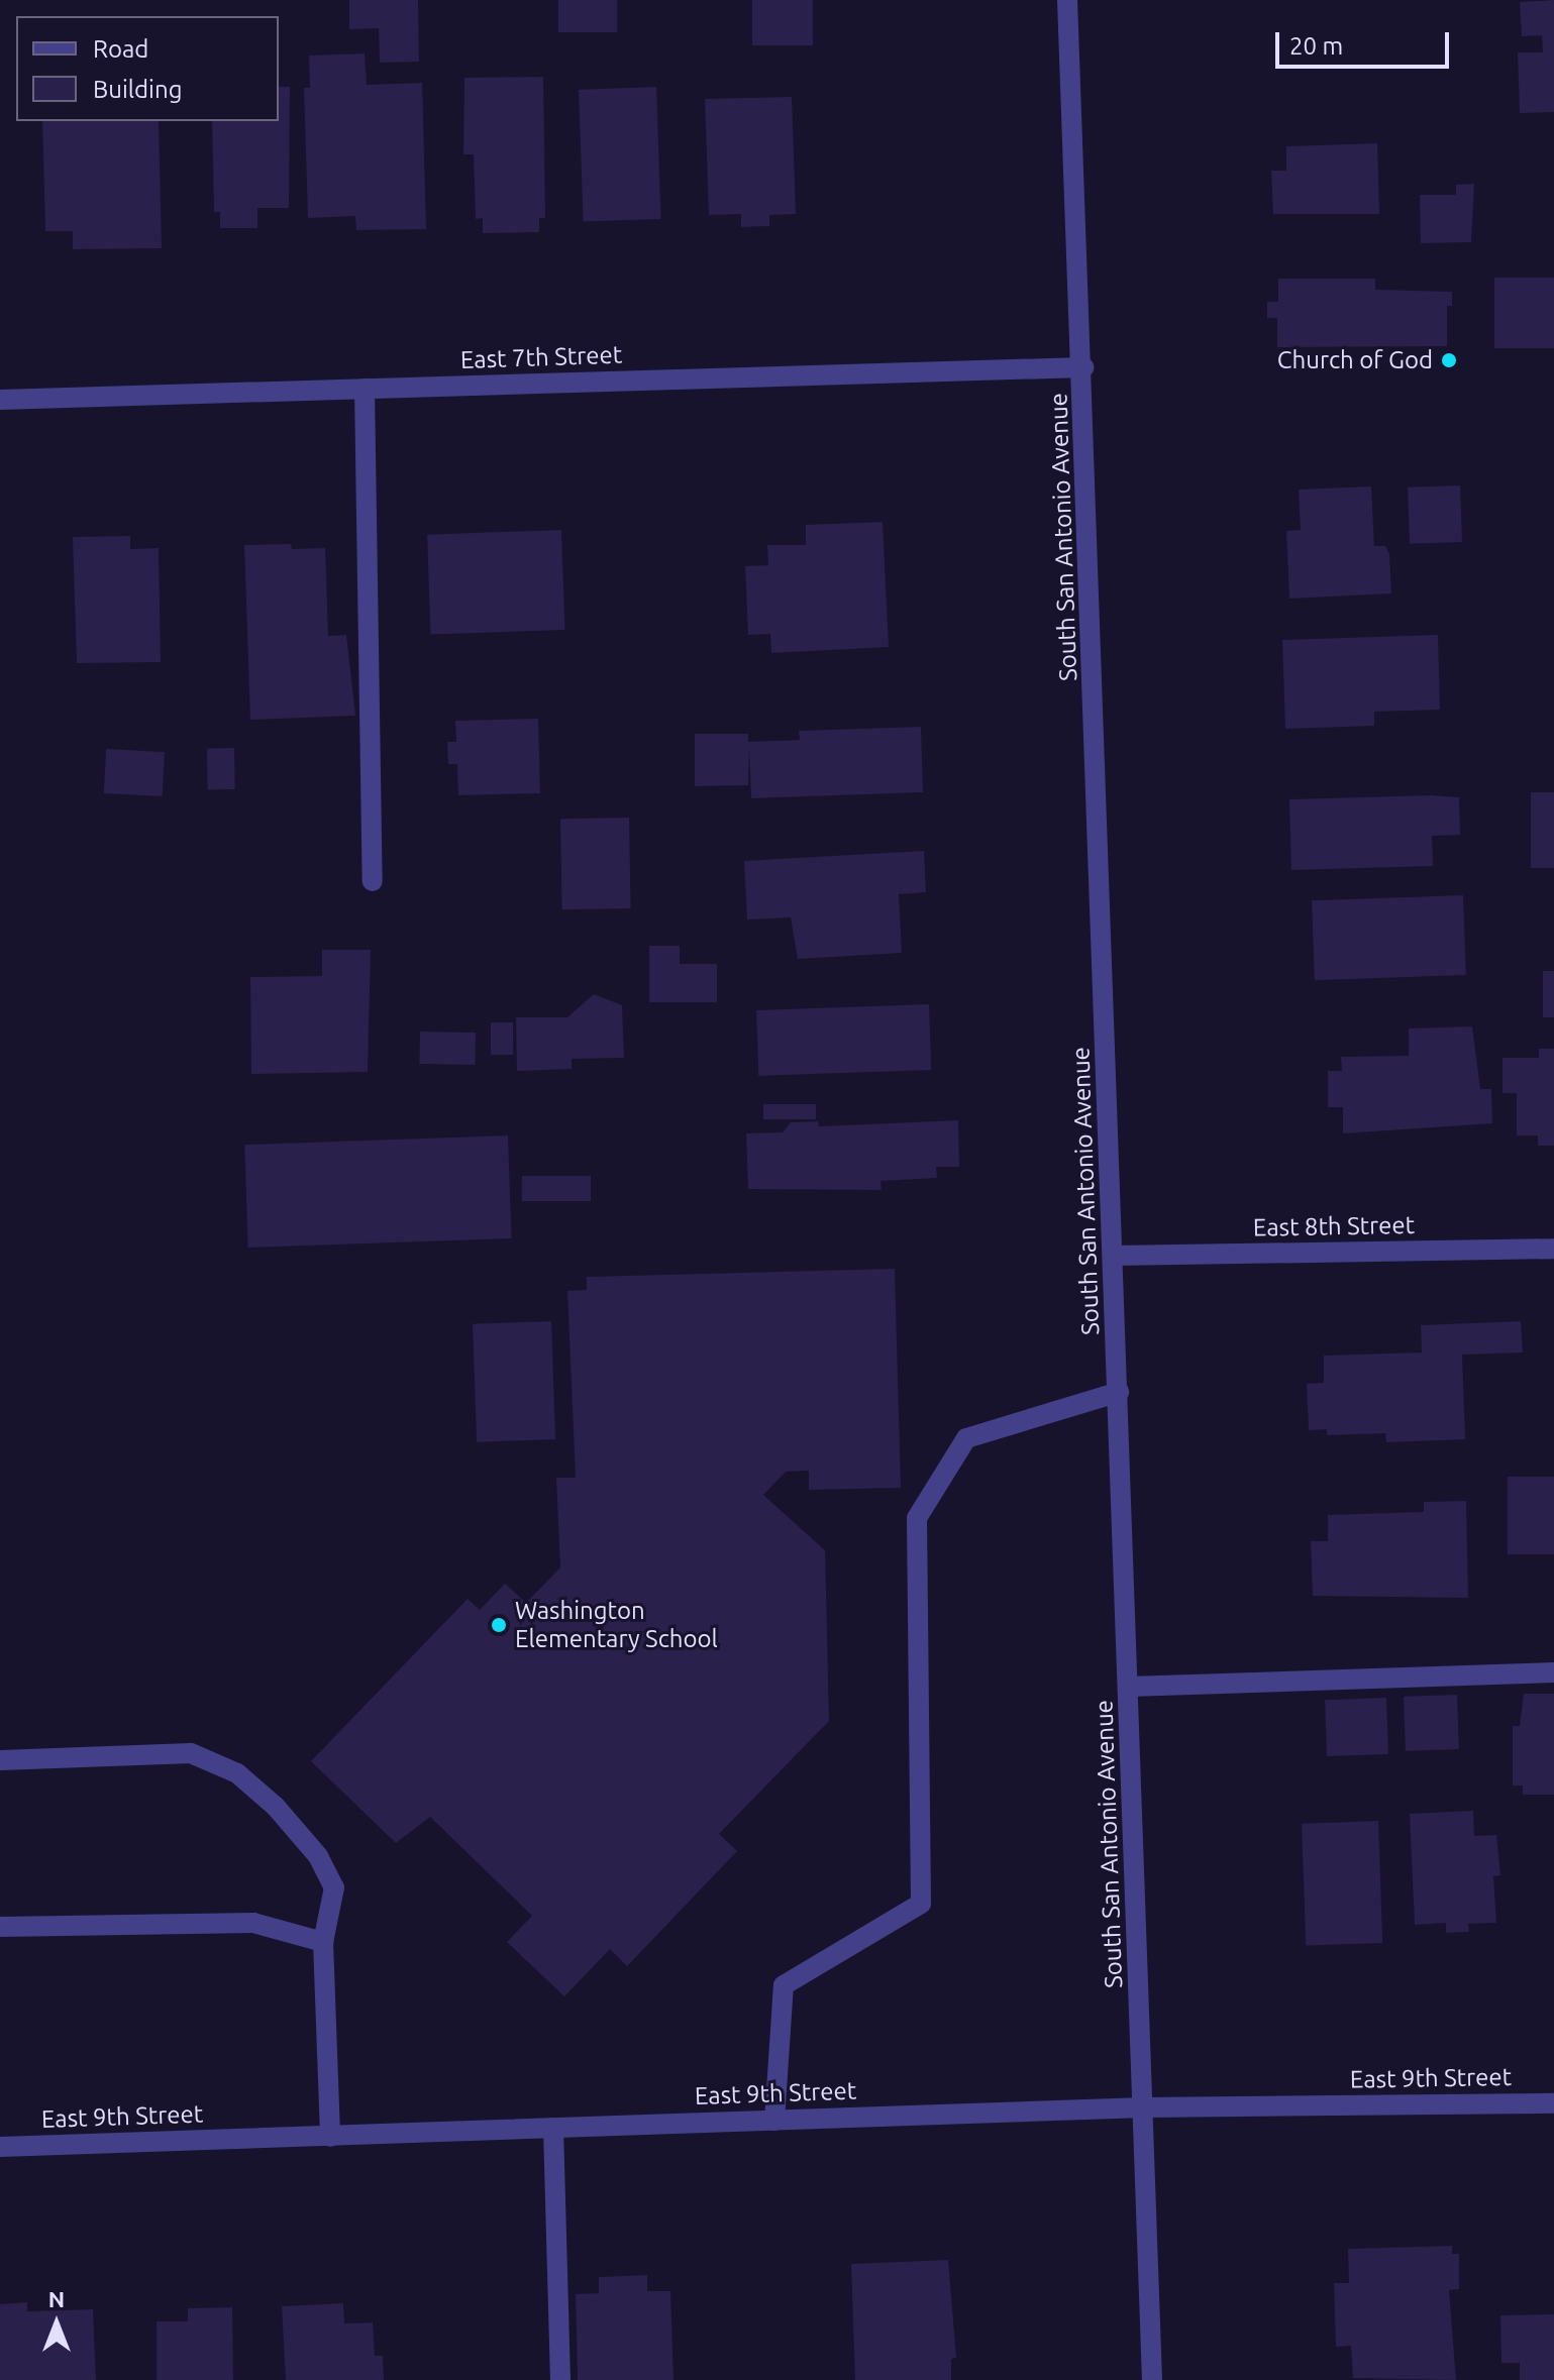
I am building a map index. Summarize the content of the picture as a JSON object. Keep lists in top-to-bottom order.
{
  "streets": {
    "street": [
      "East 7th Street",
      "South San Antonio Avenue",
      "East 8th Street",
      "East 9th Street"
    ]
  },
  "crossings": [
    ["East 7th Street", "South San Antonio Avenue"],
    ["South San Antonio Avenue", "East 8th Street"],
    ["South San Antonio Avenue", "East 9th Street"]
  ],
  "places": ["Church of God", "Washington Elementary School"],
  "legend": ["Road", "Building"],
  "scale_bar": "20 m",
  "north": "top"
}
